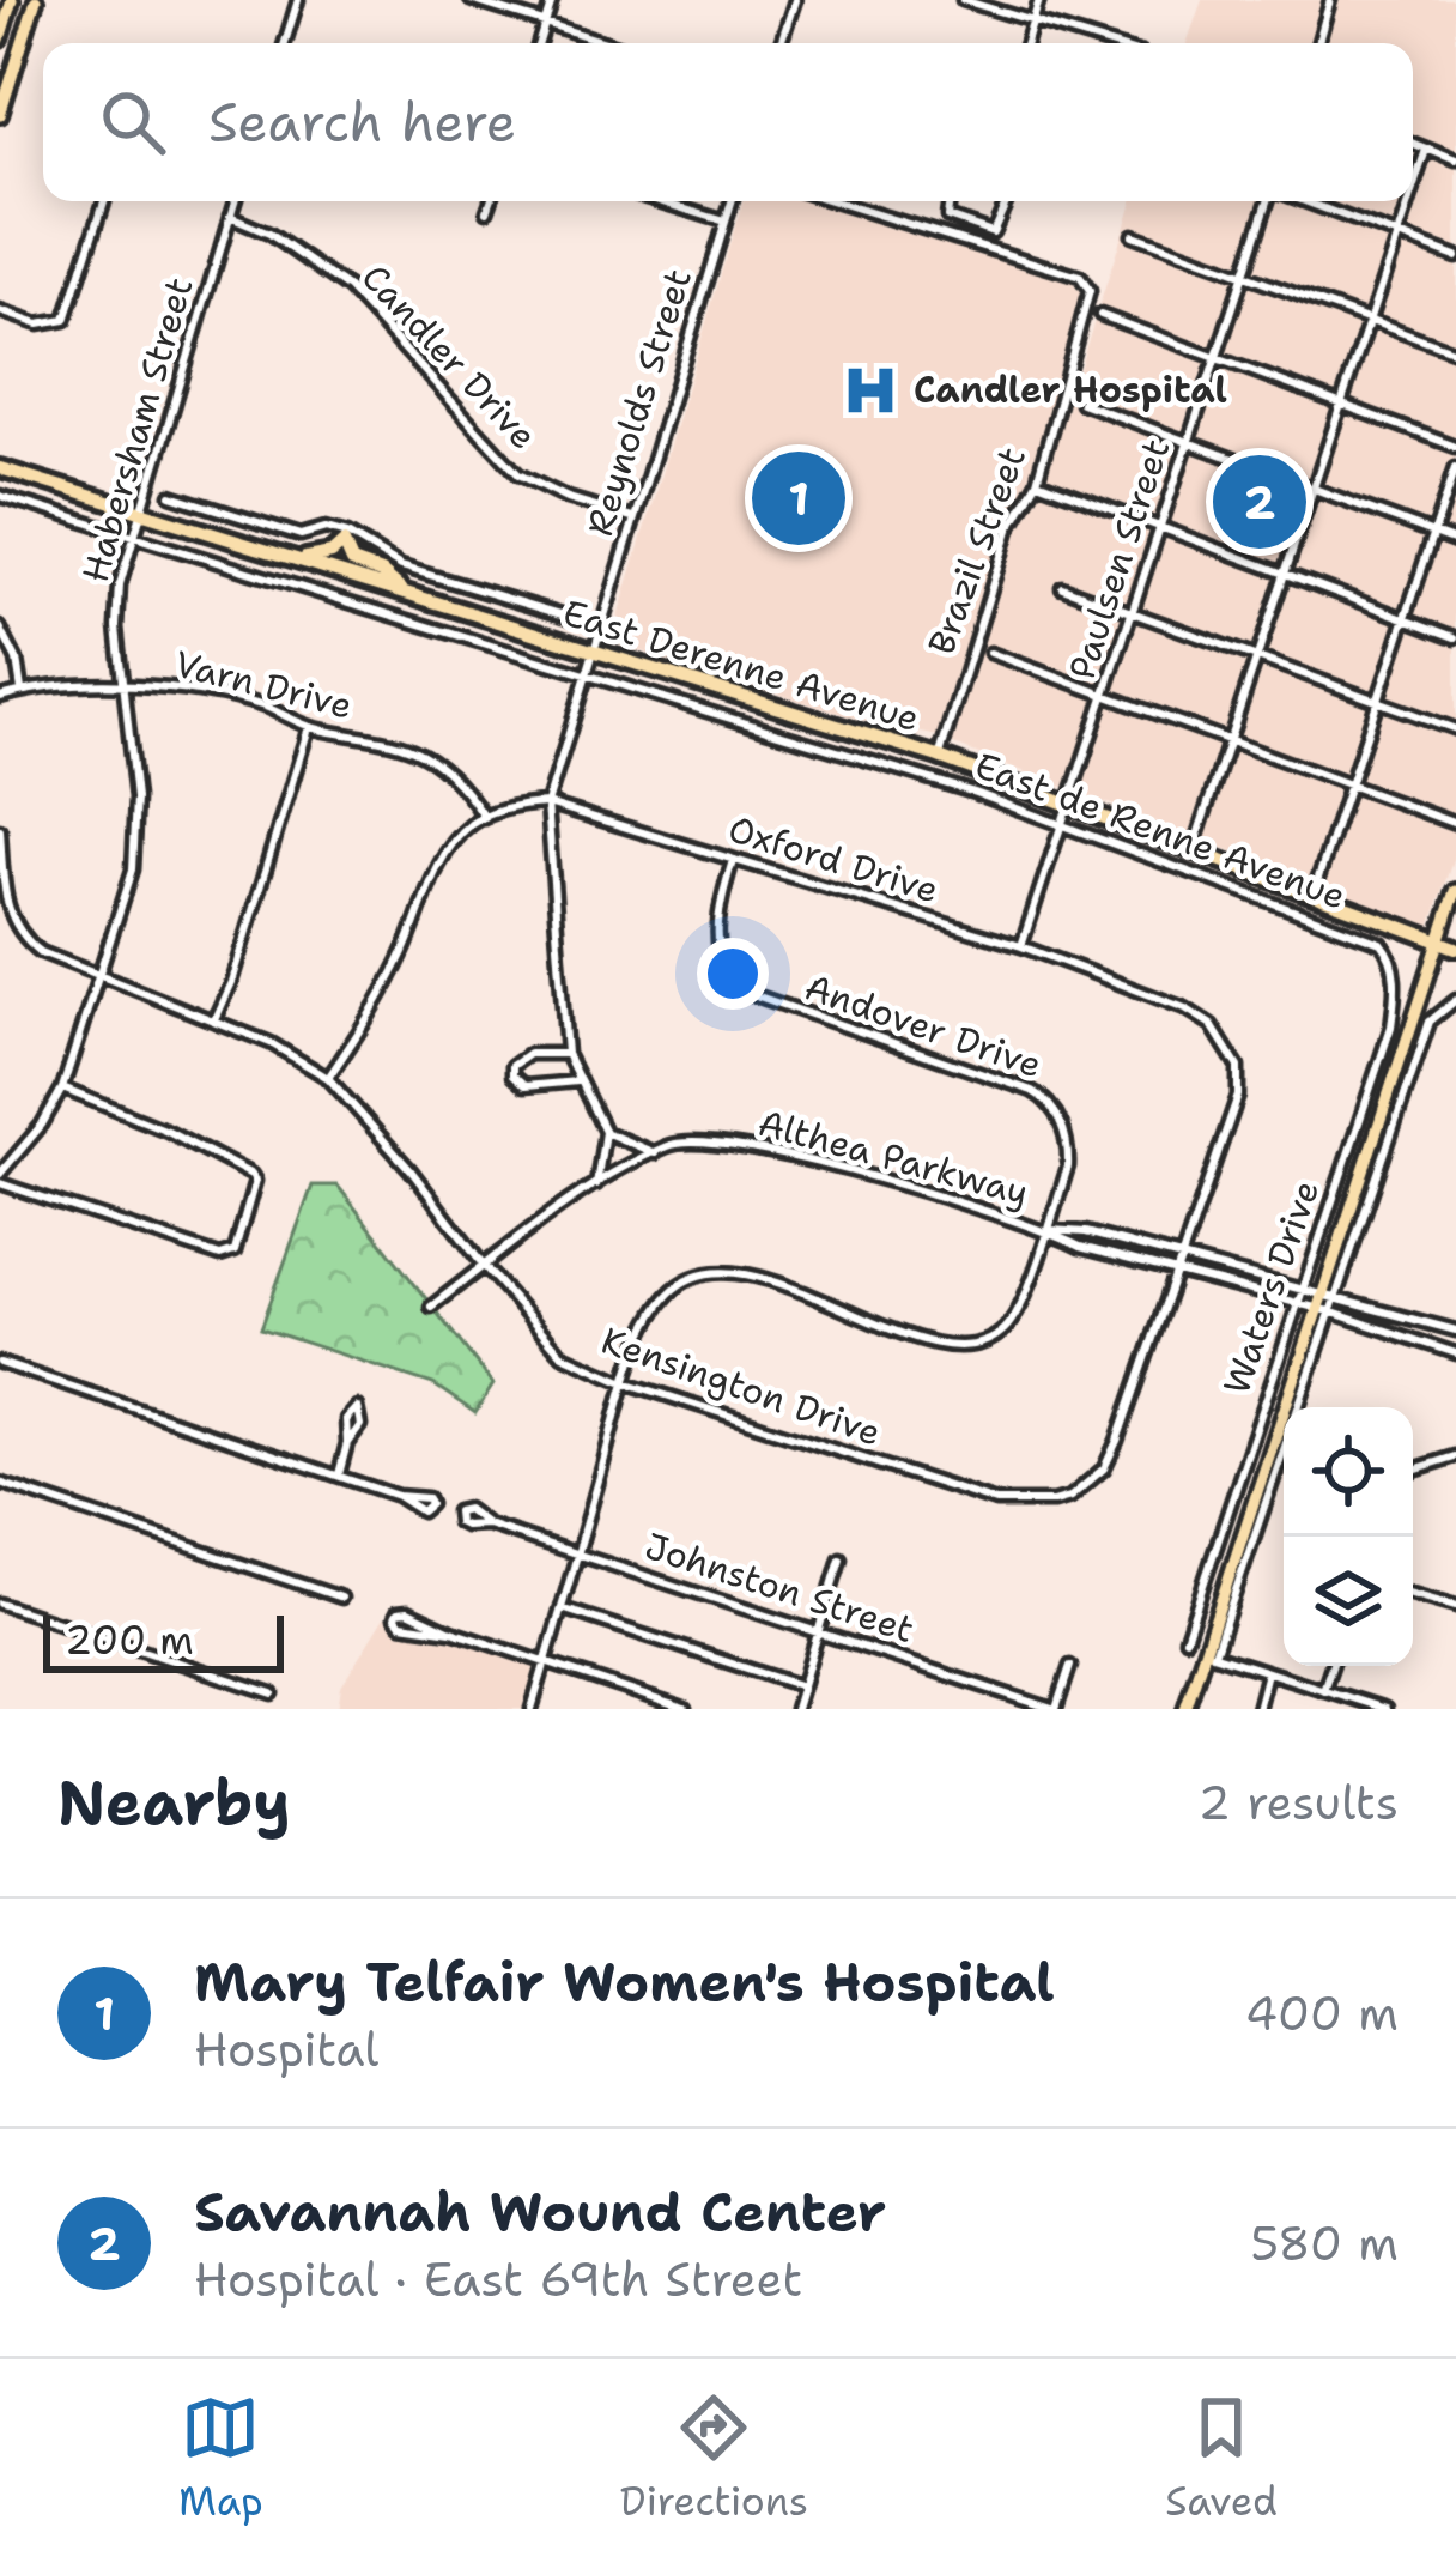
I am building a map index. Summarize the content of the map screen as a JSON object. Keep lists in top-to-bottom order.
{
  "streets": {
    "highway": ["East Derenne Avenue"],
    "main road": ["Waters Drive"],
    "street": [
      "Candler Drive",
      "Reynolds Street",
      "Habersham Street",
      "Brazil Street",
      "Paulsen Street",
      "Varn Drive",
      "East de Renne Avenue",
      "Oxford Drive",
      "Andover Drive",
      "Althea Parkway",
      "Kensington Drive",
      "Johnston Street"
    ]
  },
  "crossings": [
    ["Candler Drive", "Reynolds Street"],
    ["Candler Drive", "Habersham Street"],
    ["Reynolds Street", "East Derenne Avenue"],
    ["Reynolds Street", "East de Renne Avenue"],
    ["Reynolds Street", "Oxford Drive"],
    ["Habersham Street", "East Derenne Avenue"],
    ["Habersham Street", "Varn Drive"],
    ["Habersham Street", "East de Renne Avenue"],
    ["Habersham Street", "Kensington Drive"],
    ["Brazil Street", "East Derenne Avenue"],
    ["Paulsen Street", "East Derenne Avenue"],
    ["Paulsen Street", "East de Renne Avenue"],
    ["Paulsen Street", "Oxford Drive"],
    ["Varn Drive", "Oxford Drive"],
    ["East de Renne Avenue", "Waters Drive"],
    ["Oxford Drive", "Andover Drive"],
    ["Oxford Drive", "Althea Parkway"],
    ["Oxford Drive", "Kensington Drive"],
    ["Andover Drive", "Althea Parkway"],
    ["Andover Drive", "Kensington Drive"],
    ["Andover Drive", "Johnston Street"],
    ["Althea Parkway", "Waters Drive"],
    ["Althea Parkway", "Kensington Drive"]
  ],
  "places": {
    "hospital": ["Candler Hospital"]
  },
  "scale_bar": "200 m",
  "page": {
    "search": "Search here",
    "pins": ["1", "2"],
    "scale": "200 m",
    "heading": ["Nearby", "2 results"],
    "list": [
      {
        "mark": "1",
        "name": "Mary Telfair Women's Hospital",
        "note": "Hospital",
        "value": "400 m"
      },
      {
        "mark": "2",
        "name": "Savannah Wound Center",
        "note": "Hospital · East 69th Street",
        "value": "580 m"
      }
    ],
    "nav": ["Map", "Directions", "Saved"]
  }
}
